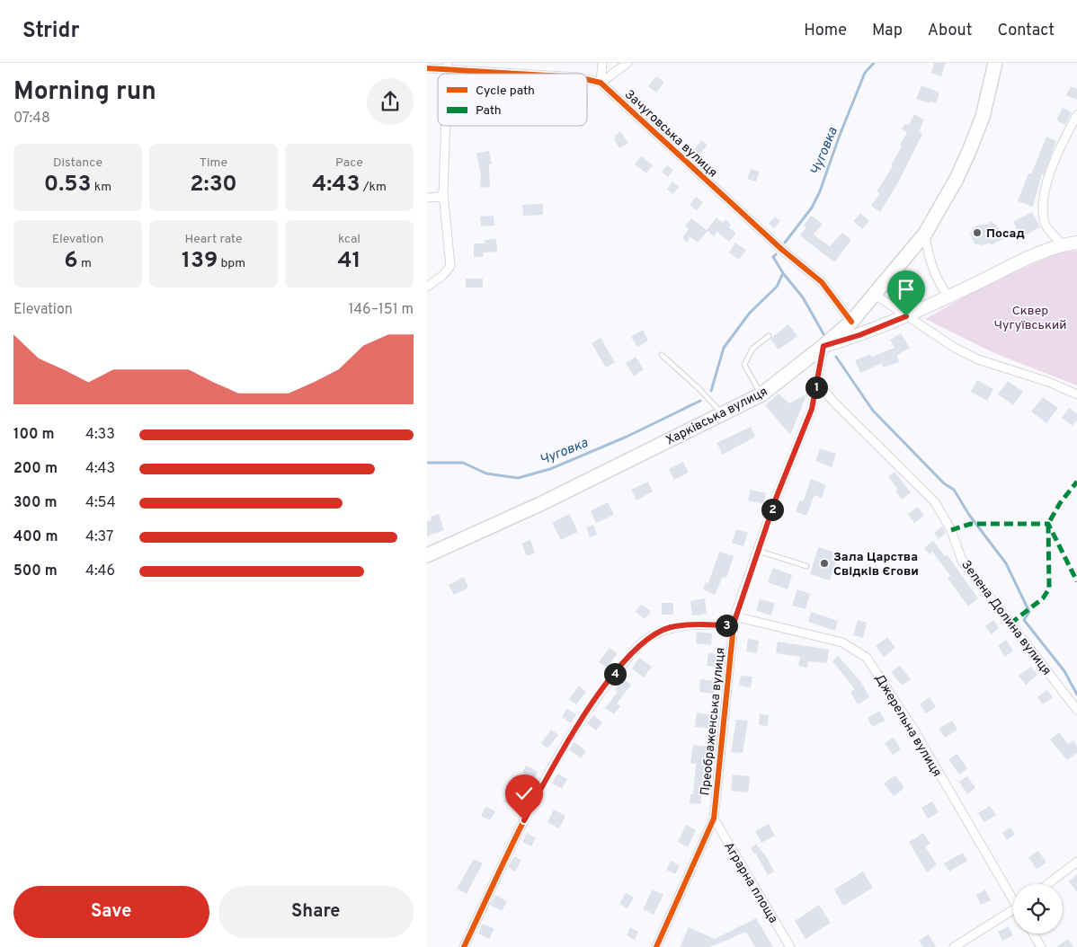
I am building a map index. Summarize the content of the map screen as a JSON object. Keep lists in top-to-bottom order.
{
  "streets": {
    "highway": ["Харківська вулиця"],
    "street": [
      "Зачуговська вулиця",
      "Зелена Долина вулиця",
      "Преображенська вулиця",
      "Джерельна вулиця",
      "Аграрна площа"
    ]
  },
  "crossings": [
    ["Харківська вулиця", "Преображенська вулиця"],
    ["Зелена Долина вулиця", "Преображенська вулиця"],
    ["Преображенська вулиця", "Джерельна вулиця"],
    ["Преображенська вулиця", "Аграрна площа"]
  ],
  "water": ["Чуговка"],
  "parks": ["Сквер Чугуївський"],
  "places": ["Посад", "Зала Царства Свідків Єгови"],
  "legend": ["Cycle path", "Path"],
  "page": {
    "header": "Stridr",
    "nav": [
      "Home",
      "Map",
      "About",
      "Contact"
    ],
    "heading": ["Morning run", "07:48"],
    "stats": [
      ["Distance", "0.53 km"],
      ["Time", "2:30"],
      ["Pace", "4:43 /km"],
      ["Elevation", "6 m"],
      ["Heart rate", "139 bpm"],
      ["kcal", "41"]
    ],
    "chart": ["Elevation", "146–151 m"],
    "pins": [
      "1",
      "2",
      "3",
      "4"
    ],
    "list": [
      {
        "name": "100 m",
        "note": "4:33"
      },
      {
        "name": "200 m",
        "note": "4:43"
      },
      {
        "name": "300 m",
        "note": "4:54"
      },
      {
        "name": "400 m",
        "note": "4:37"
      },
      {
        "name": "500 m",
        "note": "4:46"
      }
    ],
    "buttons": ["Save", "Share"]
  }
}
